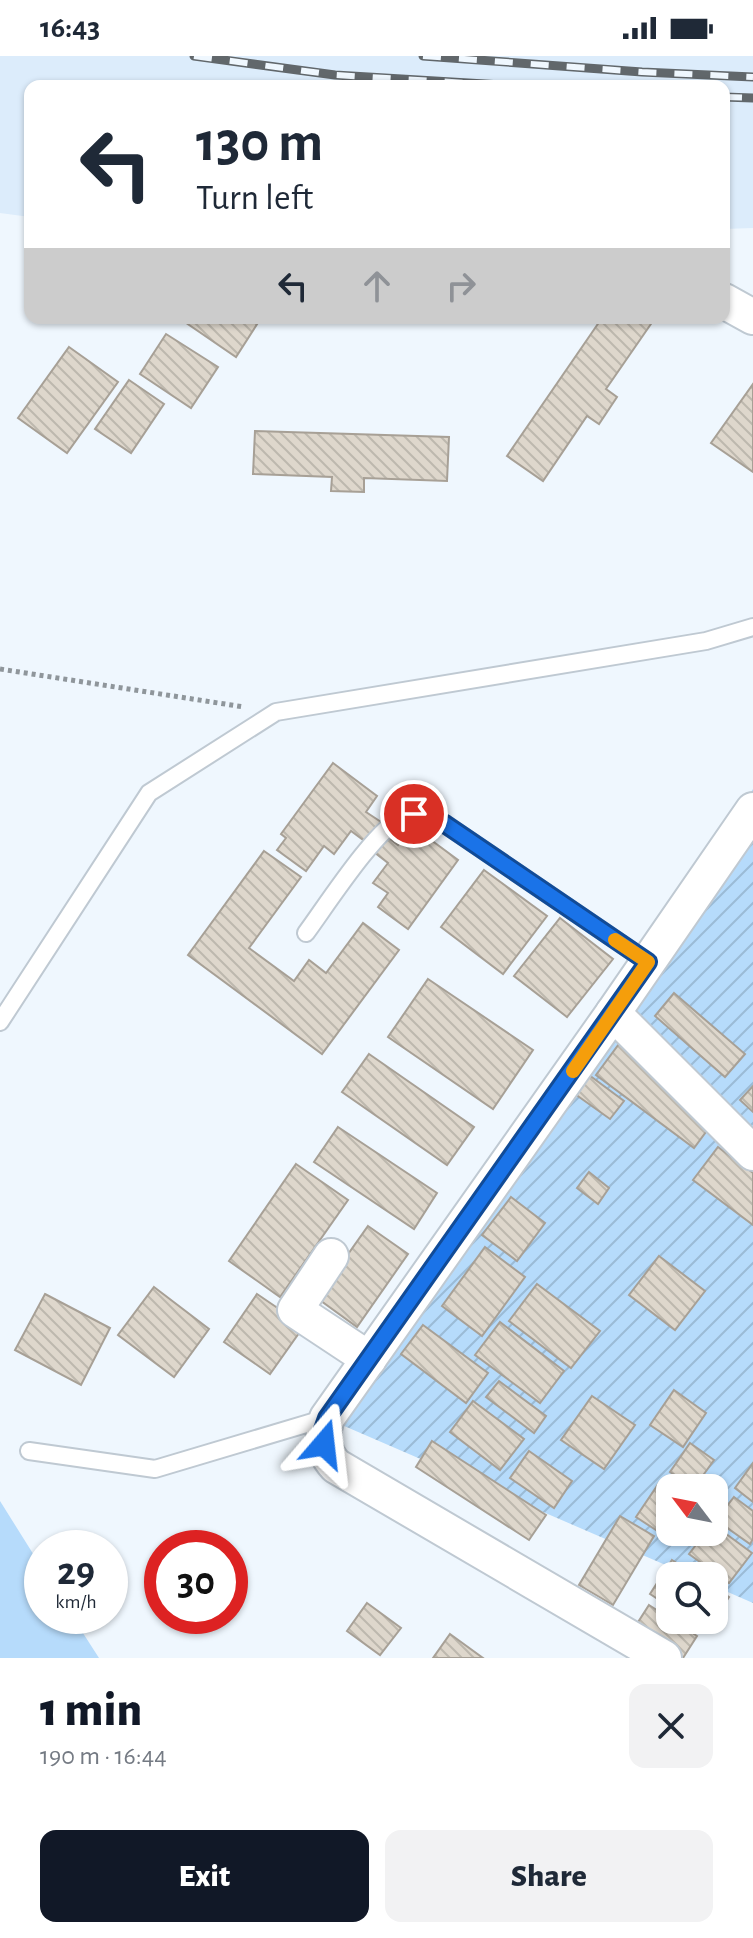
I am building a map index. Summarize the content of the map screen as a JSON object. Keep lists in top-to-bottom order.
{
  "north": "top left",
  "page": {
    "status": "16:43",
    "turn": ["130 m", "Turn left"],
    "speed": "29 km/h",
    "limit": "30",
    "heading": ["1 min", "190 m · 16:44"],
    "buttons": ["Exit", "Share"]
  }
}
